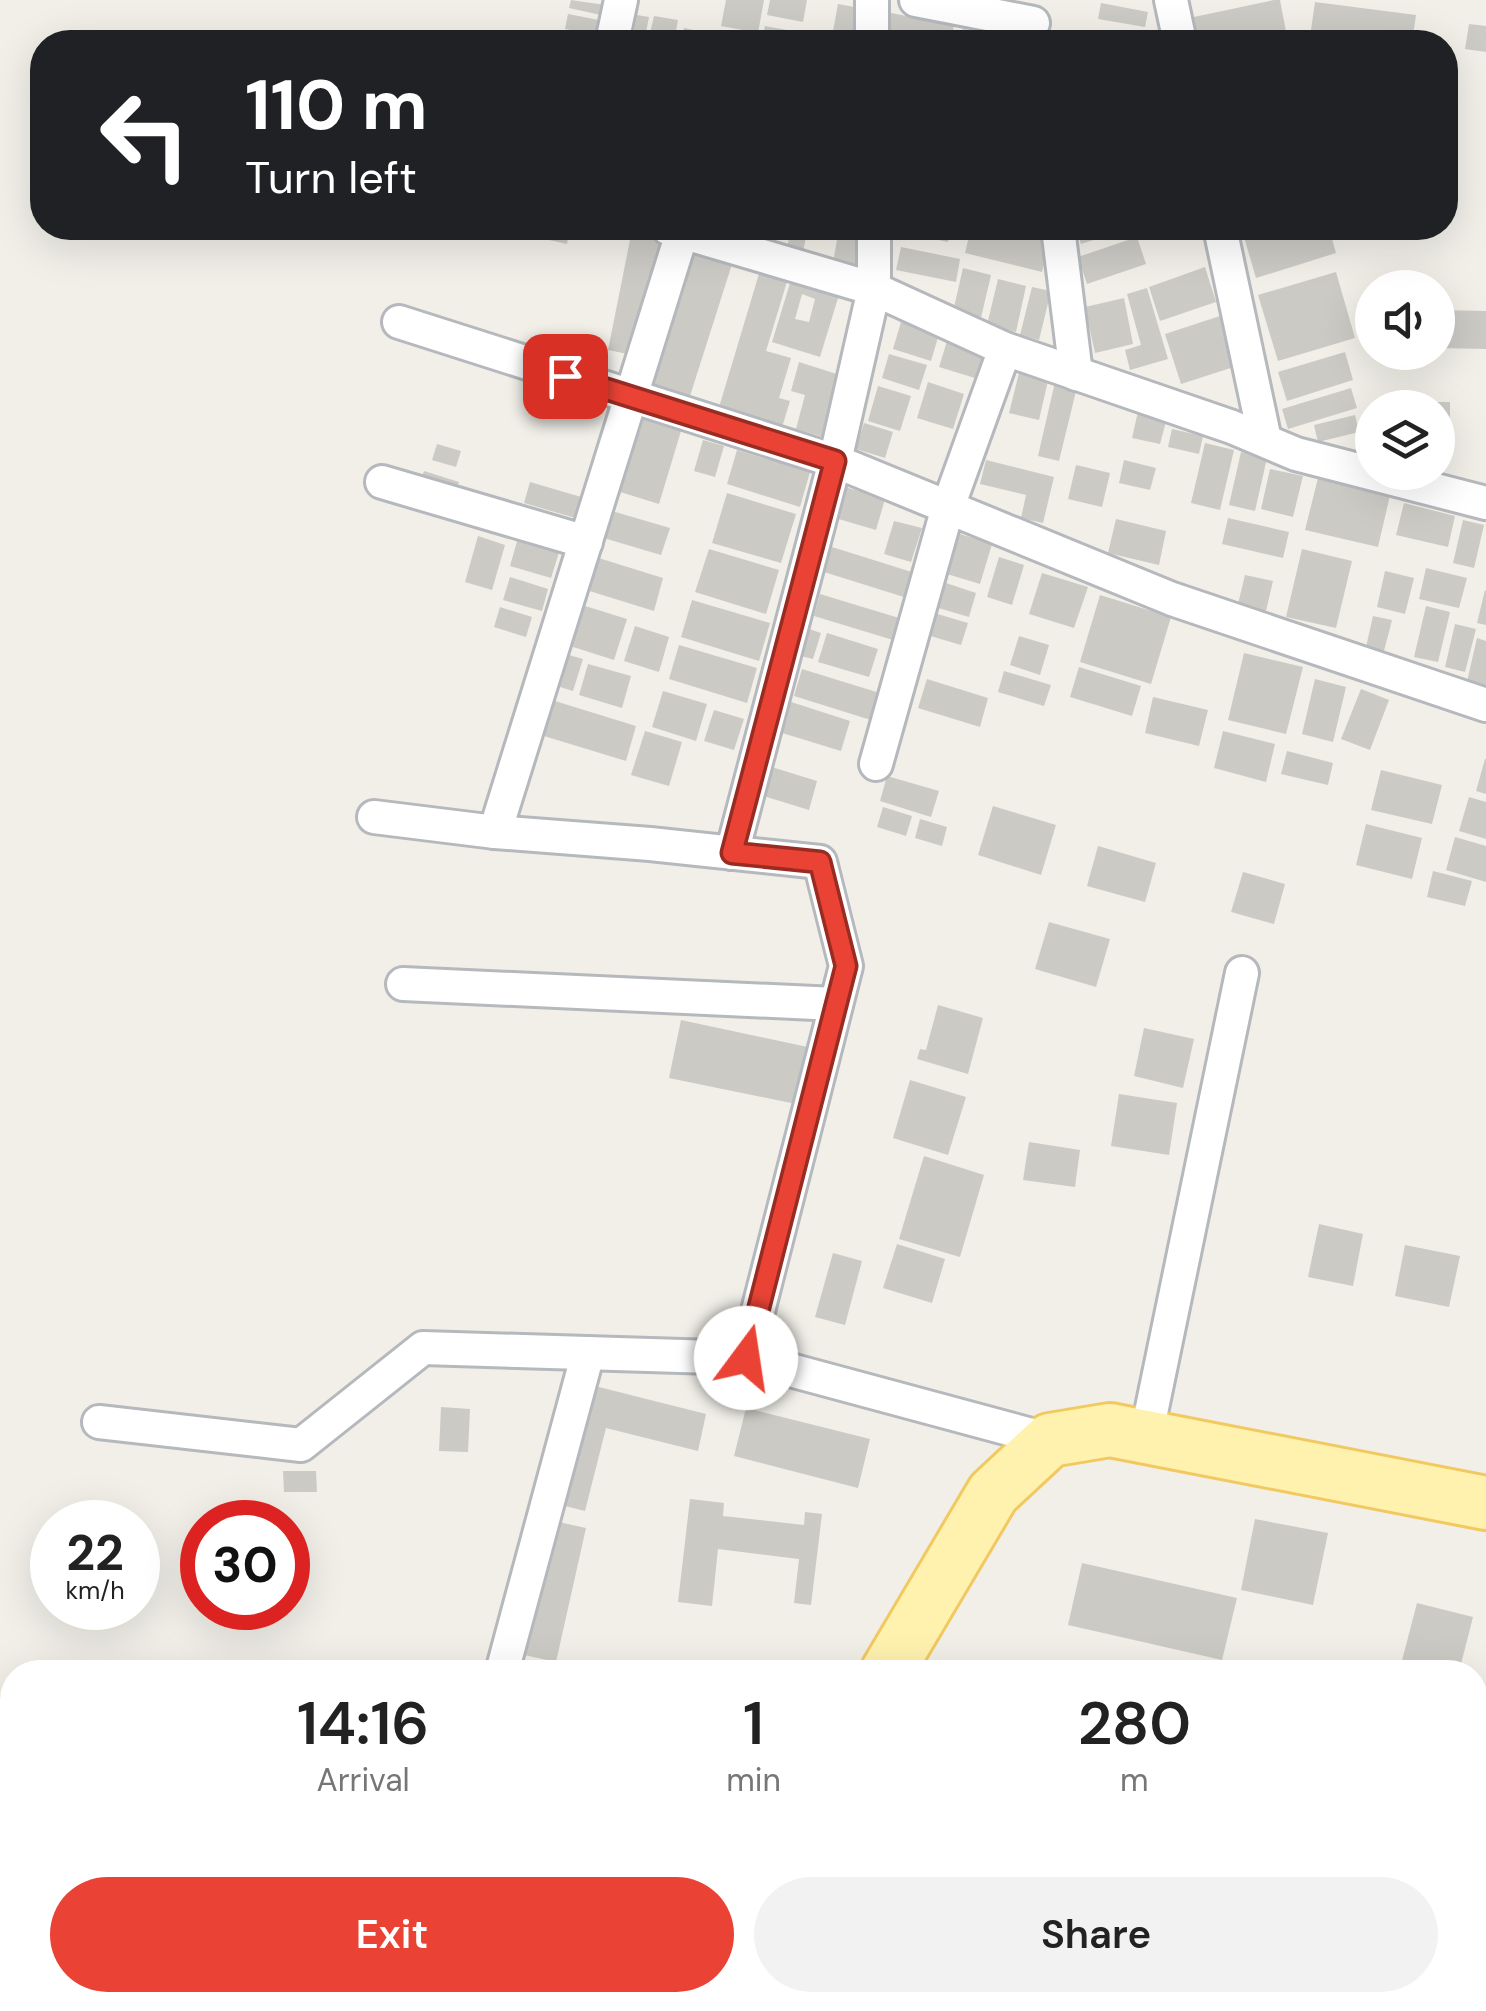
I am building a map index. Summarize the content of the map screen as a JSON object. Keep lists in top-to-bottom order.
{
  "page": {
    "turn": ["110 m", "Turn left"],
    "speed": "22 km/h",
    "limit": "30",
    "eta": [
      "14:16",
      "Arrival",
      "1",
      "min",
      "280",
      "m"
    ],
    "buttons": ["Exit", "Share"]
  }
}
